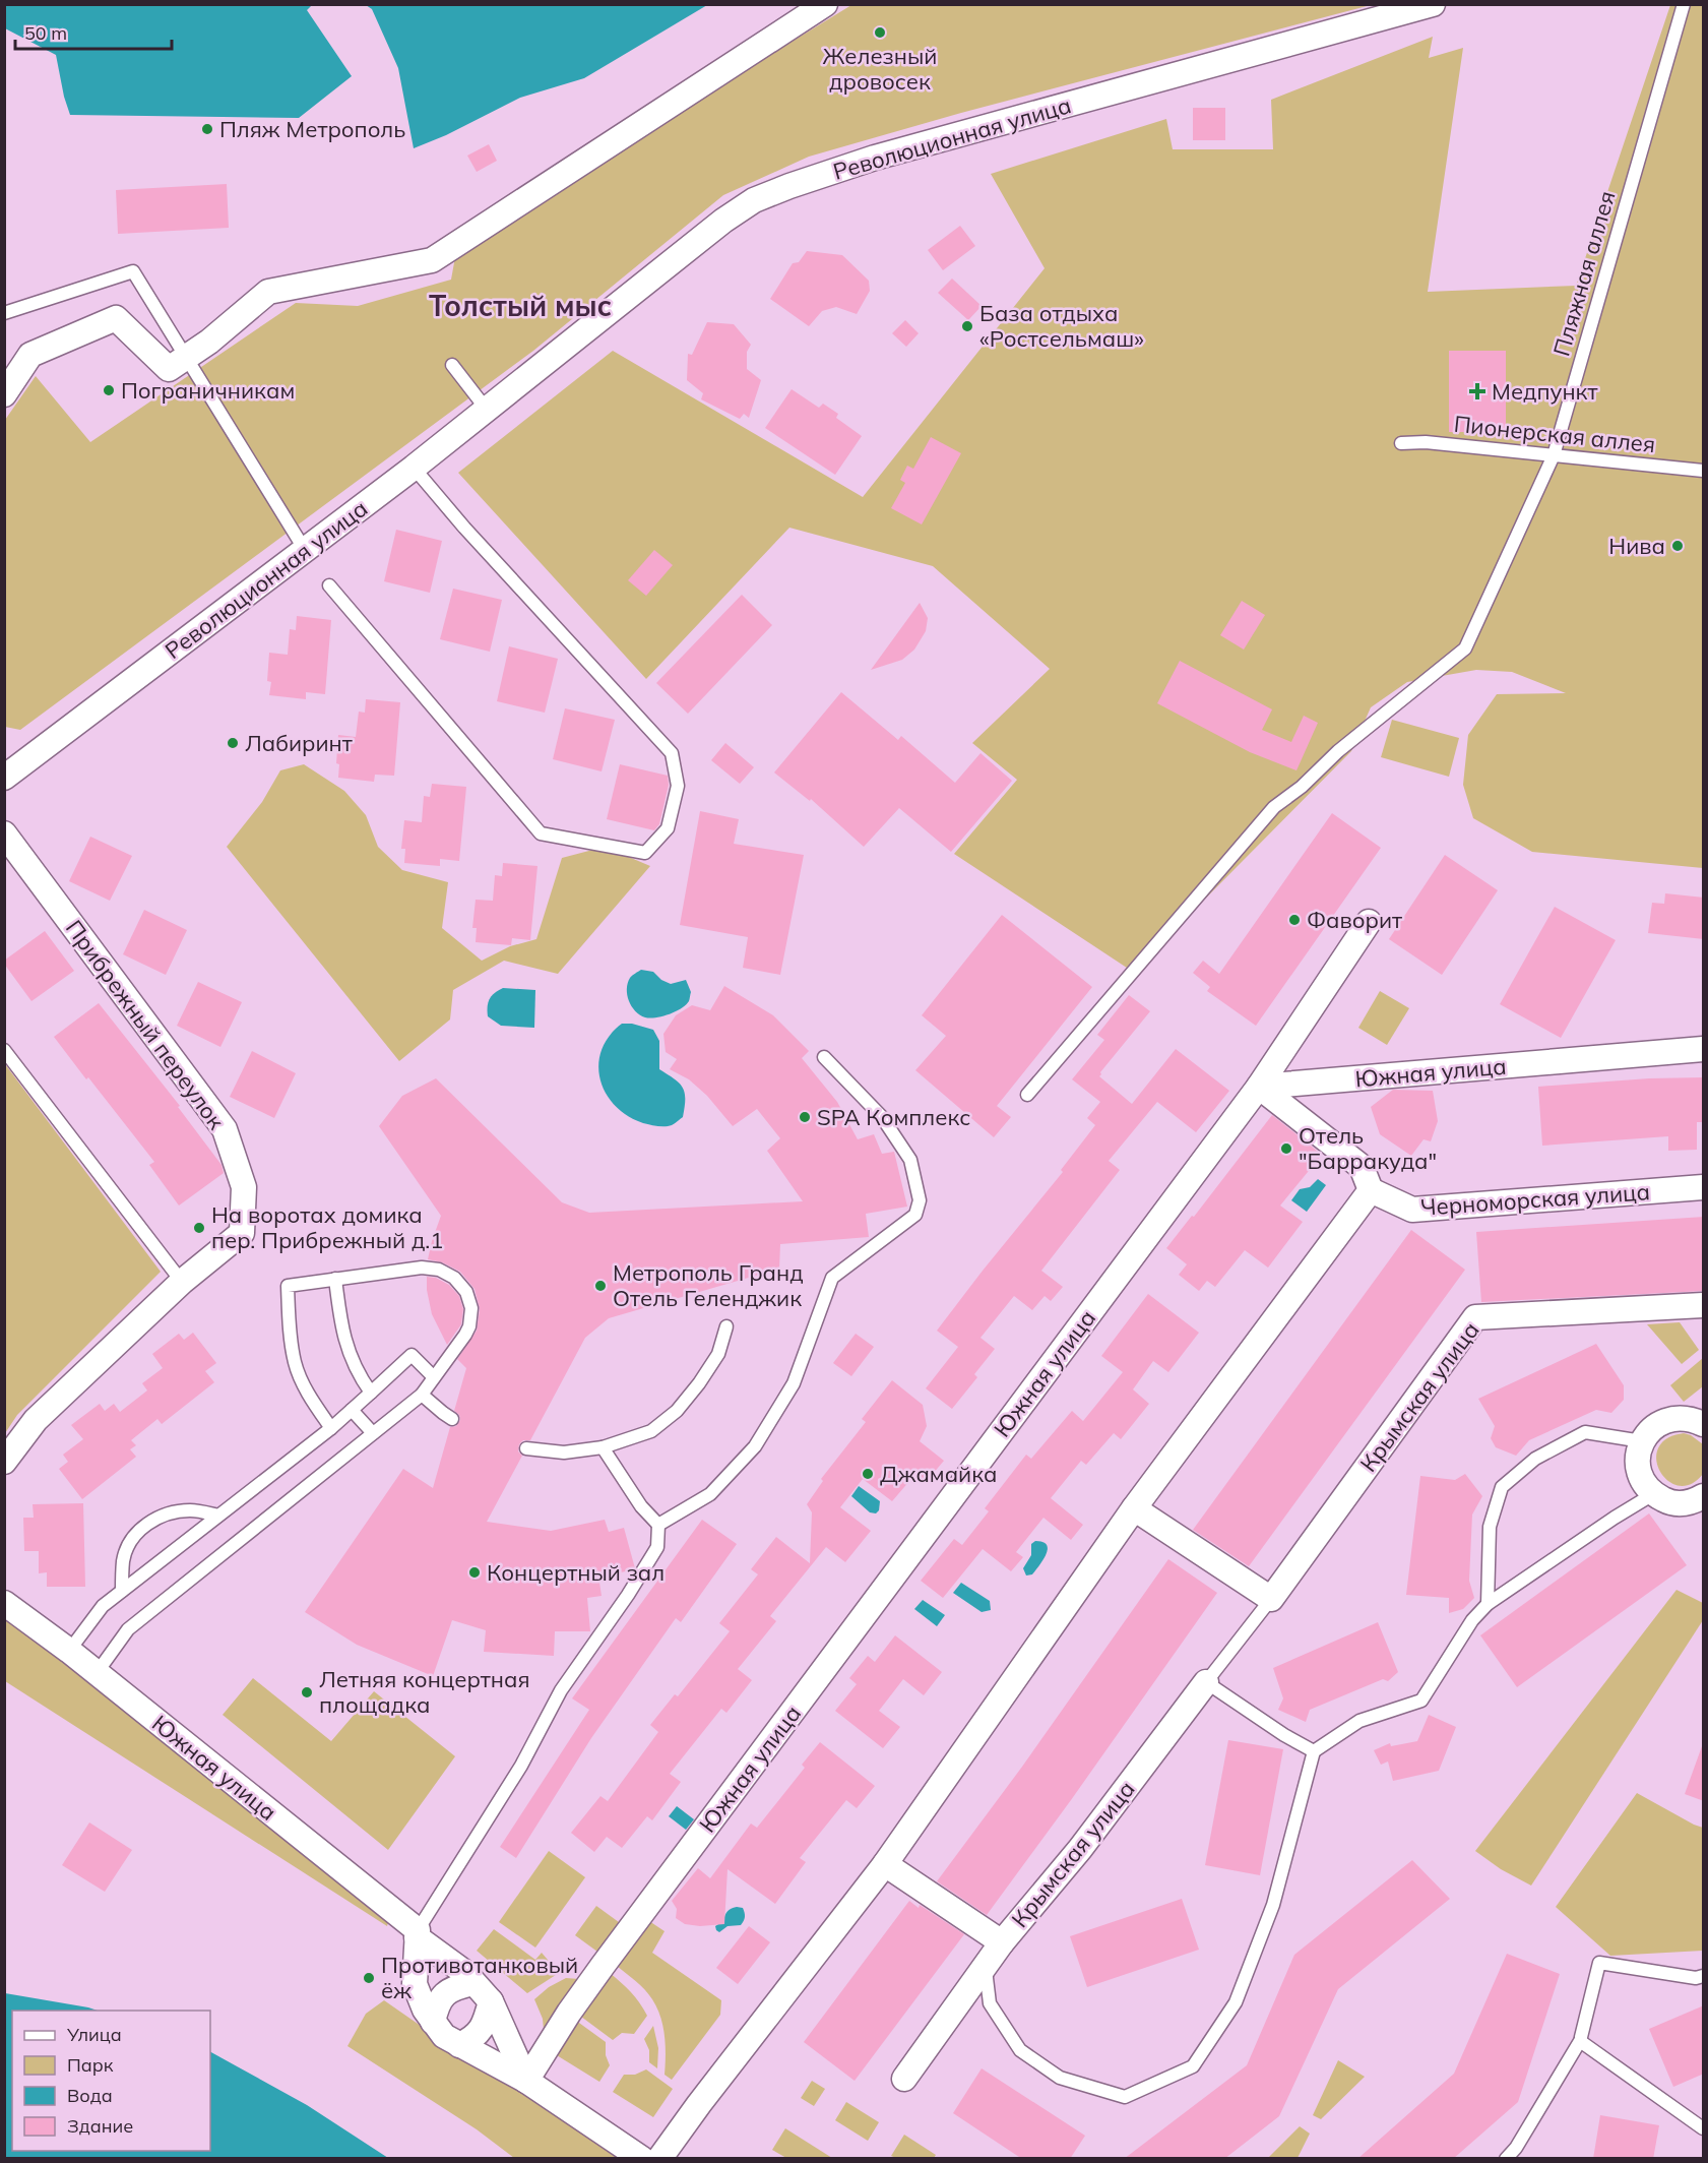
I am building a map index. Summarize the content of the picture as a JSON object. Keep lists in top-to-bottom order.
{
  "streets": {
    "street": [
      "Революционная улица",
      "Прибрежный переулок",
      "Южная улица",
      "Черноморская улица",
      "Крымская улица"
    ],
    "lane": ["Пляжная аллея", "Пионерская аллея"]
  },
  "crossings": [
    ["Пляжная аллея", "Пионерская аллея"]
  ],
  "districts": ["Толстый мыс"],
  "places": {
    "other": [
      "Железный дровосек",
      "Пляж Метрополь",
      "База отдыха «Ростсельмаш»",
      "Пограничникам",
      "Нива",
      "Лабиринт",
      "Фаворит",
      "SPA Комплекс",
      "Отель \"Барракуда\"",
      "На воротах домика пер. Прибрежный д.1",
      "Метрополь Гранд Отель Геленджик",
      "Джамайка",
      "Концертный зал",
      "Летняя концертная площадка",
      "Противотанковый ёж"
    ],
    "health": ["Медпункт"]
  },
  "legend": [
    "Улица",
    "Парк",
    "Вода",
    "Здание"
  ],
  "scale_bar": "50 m"
}
